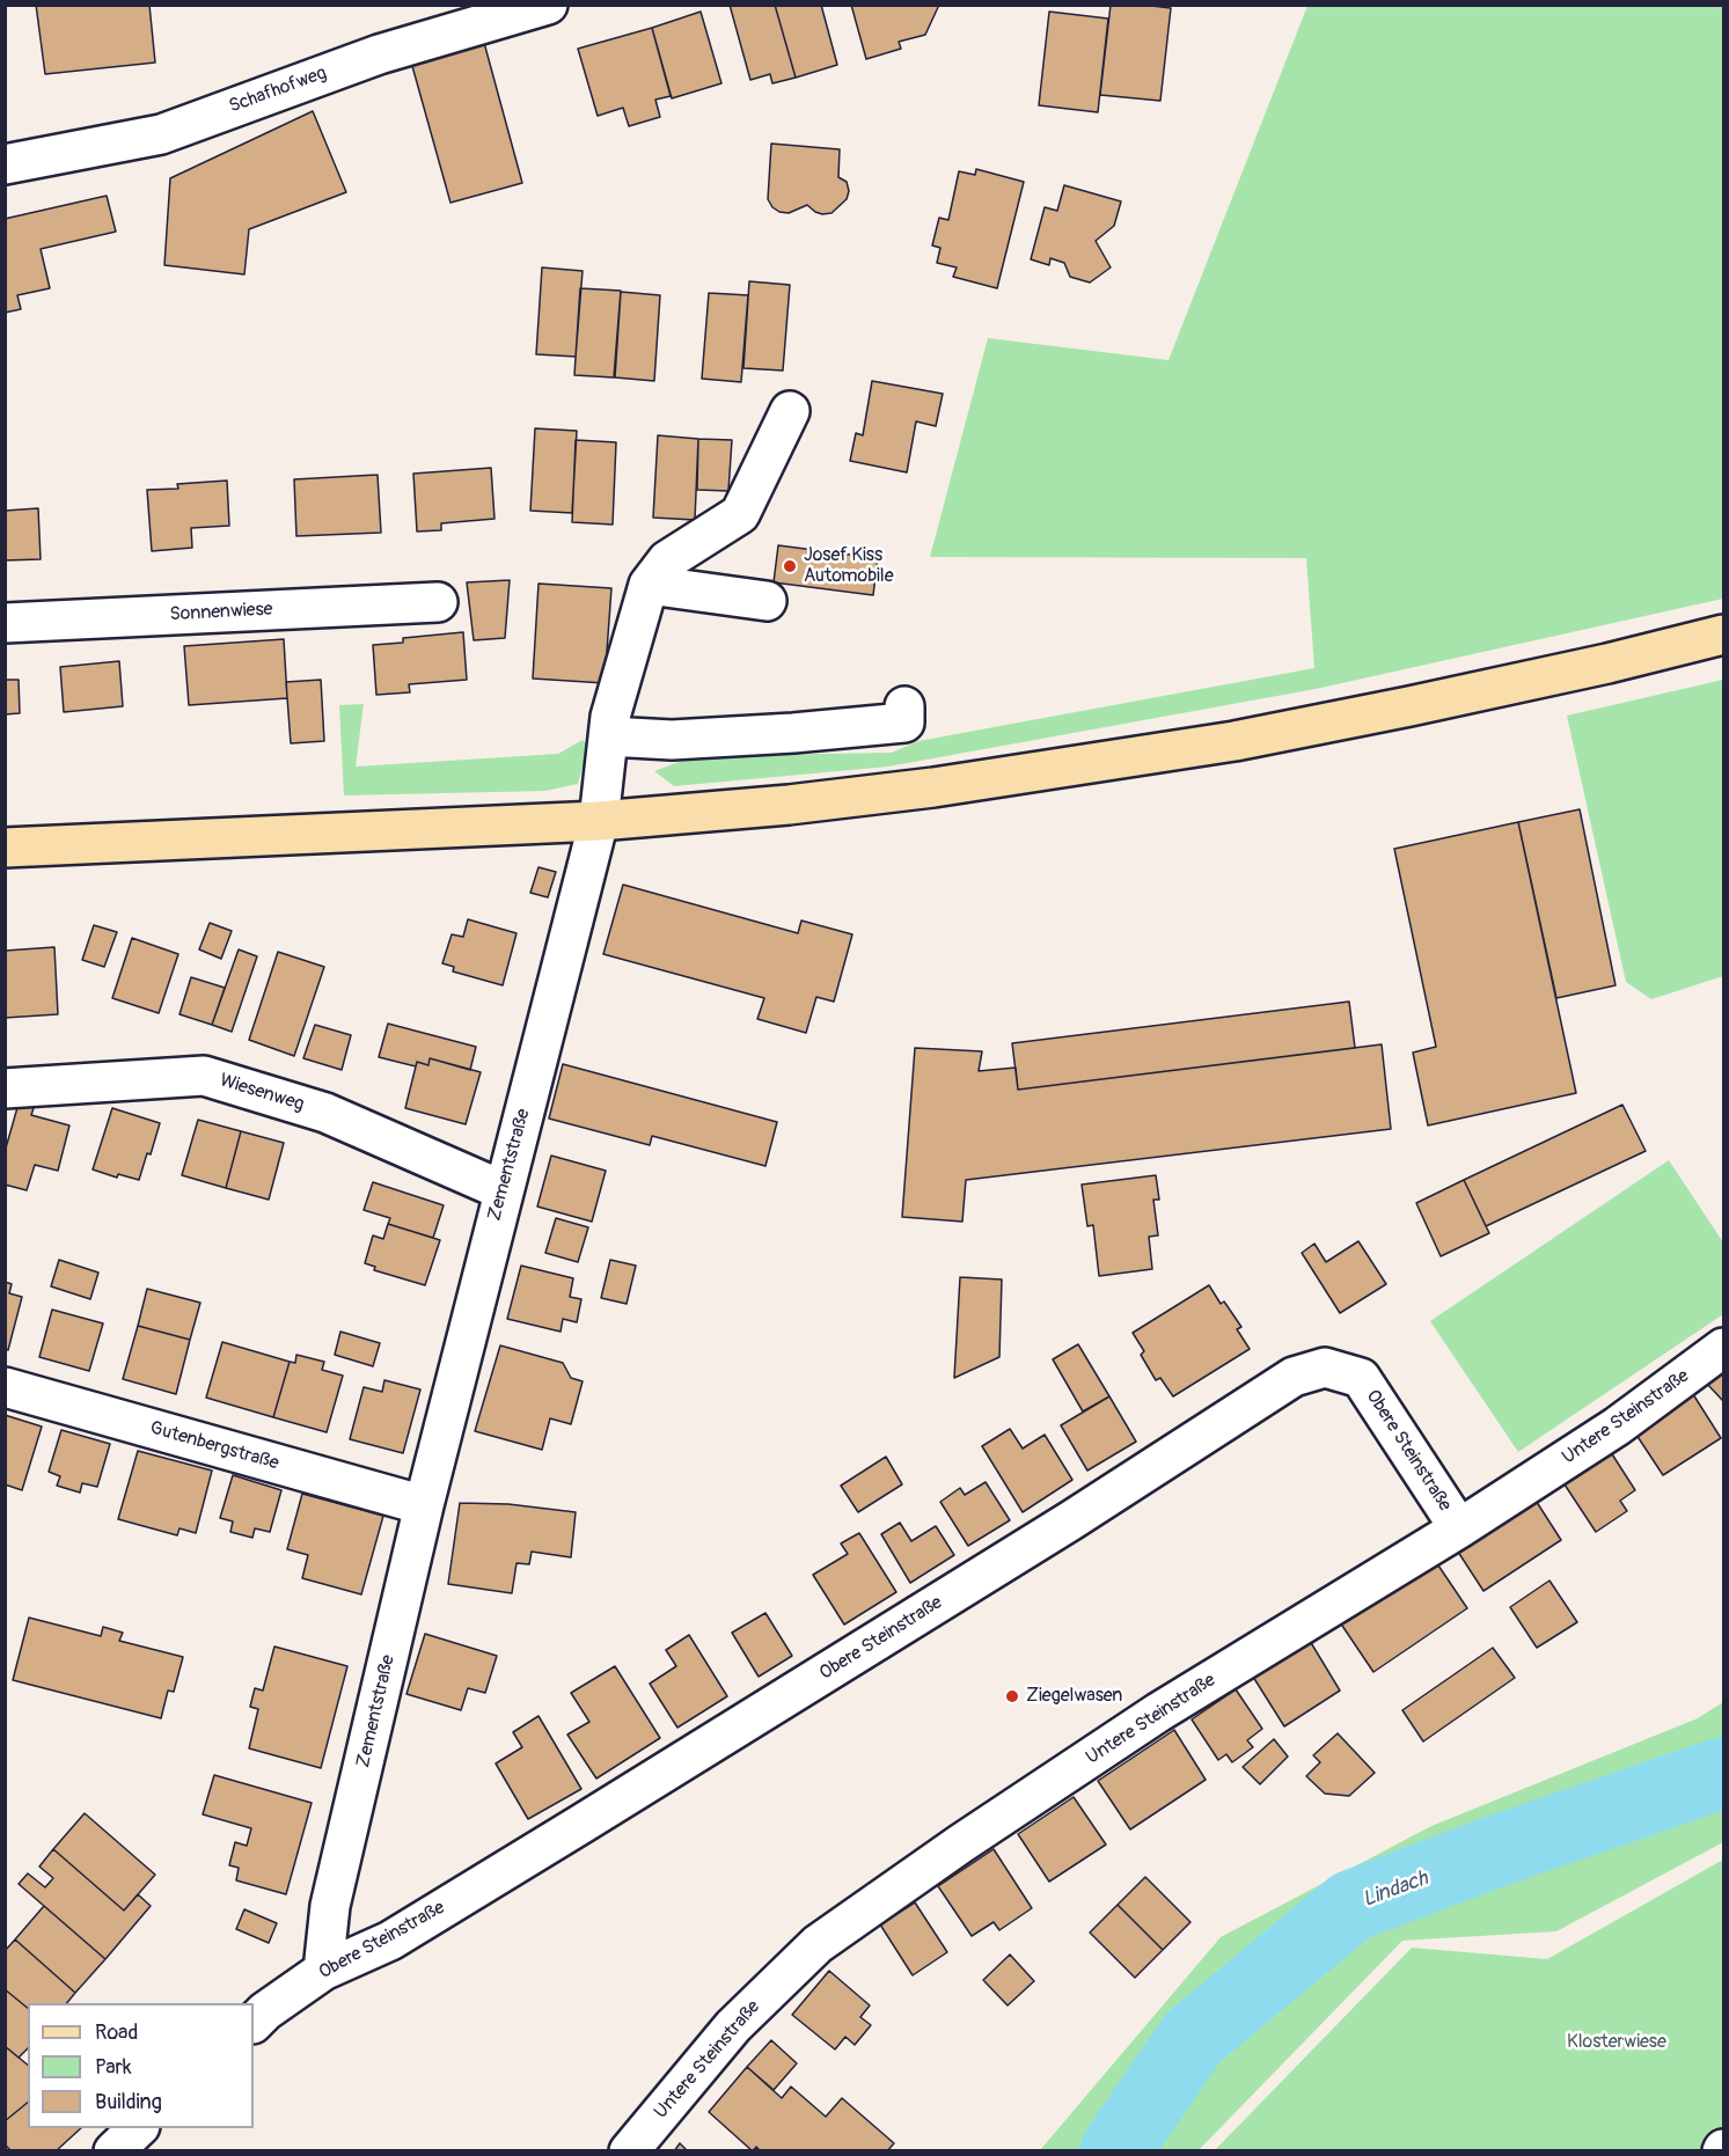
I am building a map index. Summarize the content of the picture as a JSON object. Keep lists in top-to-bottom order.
{
  "streets": {
    "street": [
      "Schafhofweg",
      "Sonnenwiese",
      "Wiesenweg",
      "Zementstraße",
      "Untere Steinstraße",
      "Gutenbergstraße",
      "Obere Steinstraße"
    ]
  },
  "crossings": [
    ["Wiesenweg", "Zementstraße"],
    ["Zementstraße", "Gutenbergstraße"],
    ["Zementstraße", "Obere Steinstraße"],
    ["Untere Steinstraße", "Obere Steinstraße"]
  ],
  "water": ["Lindach"],
  "parks": ["Klosterwiese"],
  "places": ["Josef Kiss Automobile", "Ziegelwasen"],
  "legend": ["Road", "Park", "Building"]
}
